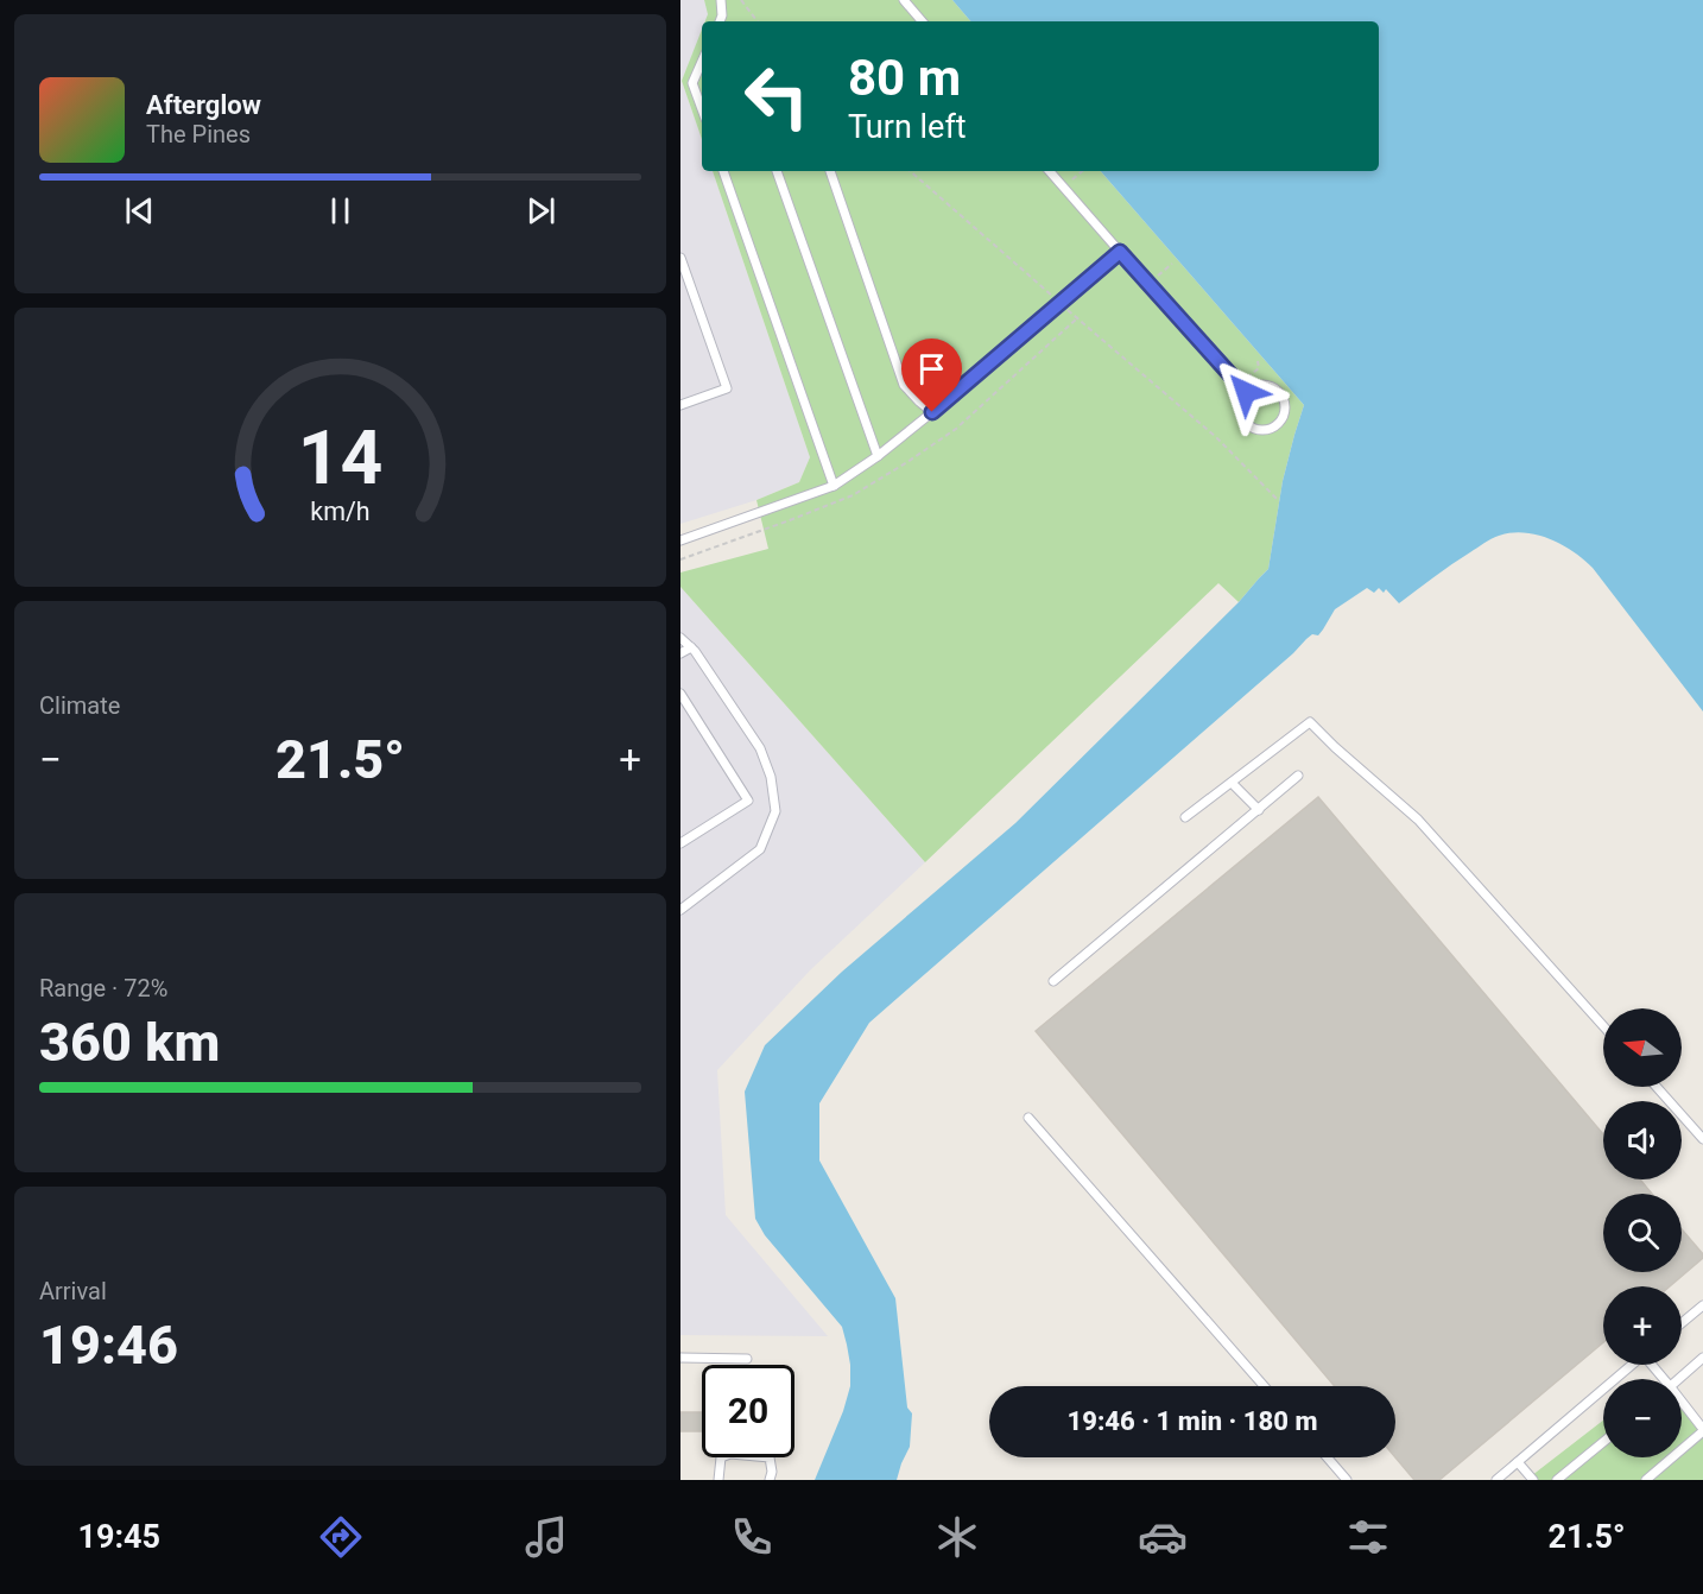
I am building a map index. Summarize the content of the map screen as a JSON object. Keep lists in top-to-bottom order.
{
  "north": "left",
  "page": {
    "turn": ["80 m", "Turn left"],
    "song": ["Afterglow", "The Pines"],
    "tile": [
      "Climate",
      ["Range · 72%", "360 km"],
      ["Arrival", "19:46"]
    ],
    "heat": ["−", "21.5°", "+"],
    "map_buttons": ["+", "−"],
    "limit": "20",
    "trip": "19:46 · 1 min · 180 m",
    "tabs": ["19:45", "21.5°"],
    "gauge": ["14", "km/h"]
  }
}
